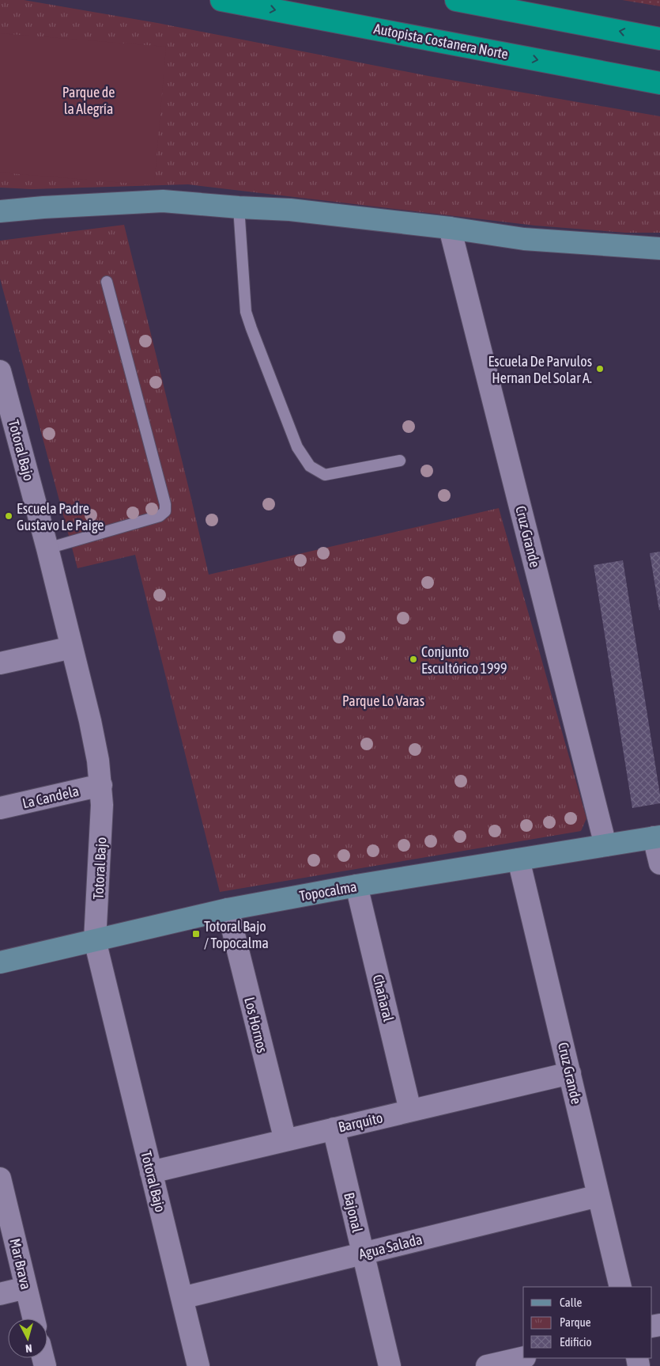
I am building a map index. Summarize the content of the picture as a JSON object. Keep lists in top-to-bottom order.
{
  "streets": {
    "highway": ["Autopista Costanera Norte"],
    "street": [
      "Totoral Bajo",
      "Cruz Grande",
      "La Candela",
      "Topocalma",
      "Chañaral",
      "Los Hornos",
      "Barquito",
      "Bajonal",
      "Agua Salada",
      "Mar Brava"
    ]
  },
  "crossings": [
    ["Totoral Bajo", "La Candela"],
    ["Totoral Bajo", "Topocalma"],
    ["Totoral Bajo", "Barquito"],
    ["Totoral Bajo", "Agua Salada"],
    ["Cruz Grande", "Topocalma"],
    ["Cruz Grande", "Barquito"],
    ["Cruz Grande", "Agua Salada"],
    ["Topocalma", "Chañaral"],
    ["Topocalma", "Los Hornos"],
    ["Chañaral", "Barquito"],
    ["Los Hornos", "Barquito"],
    ["Barquito", "Bajonal"],
    ["Bajonal", "Agua Salada"]
  ],
  "parks": ["Parque de la Alegría", "Parque Lo Varas"],
  "places": {
    "other": ["Escuela De Parvulos Hernan Del Solar A.", "Escuela Padre Gustavo Le Paige", "Conjunto Escultórico 1999"],
    "transit": ["Totoral Bajo / Topocalma"]
  },
  "legend": ["Calle", "Parque", "Edificio"],
  "north": "bottom"
}
